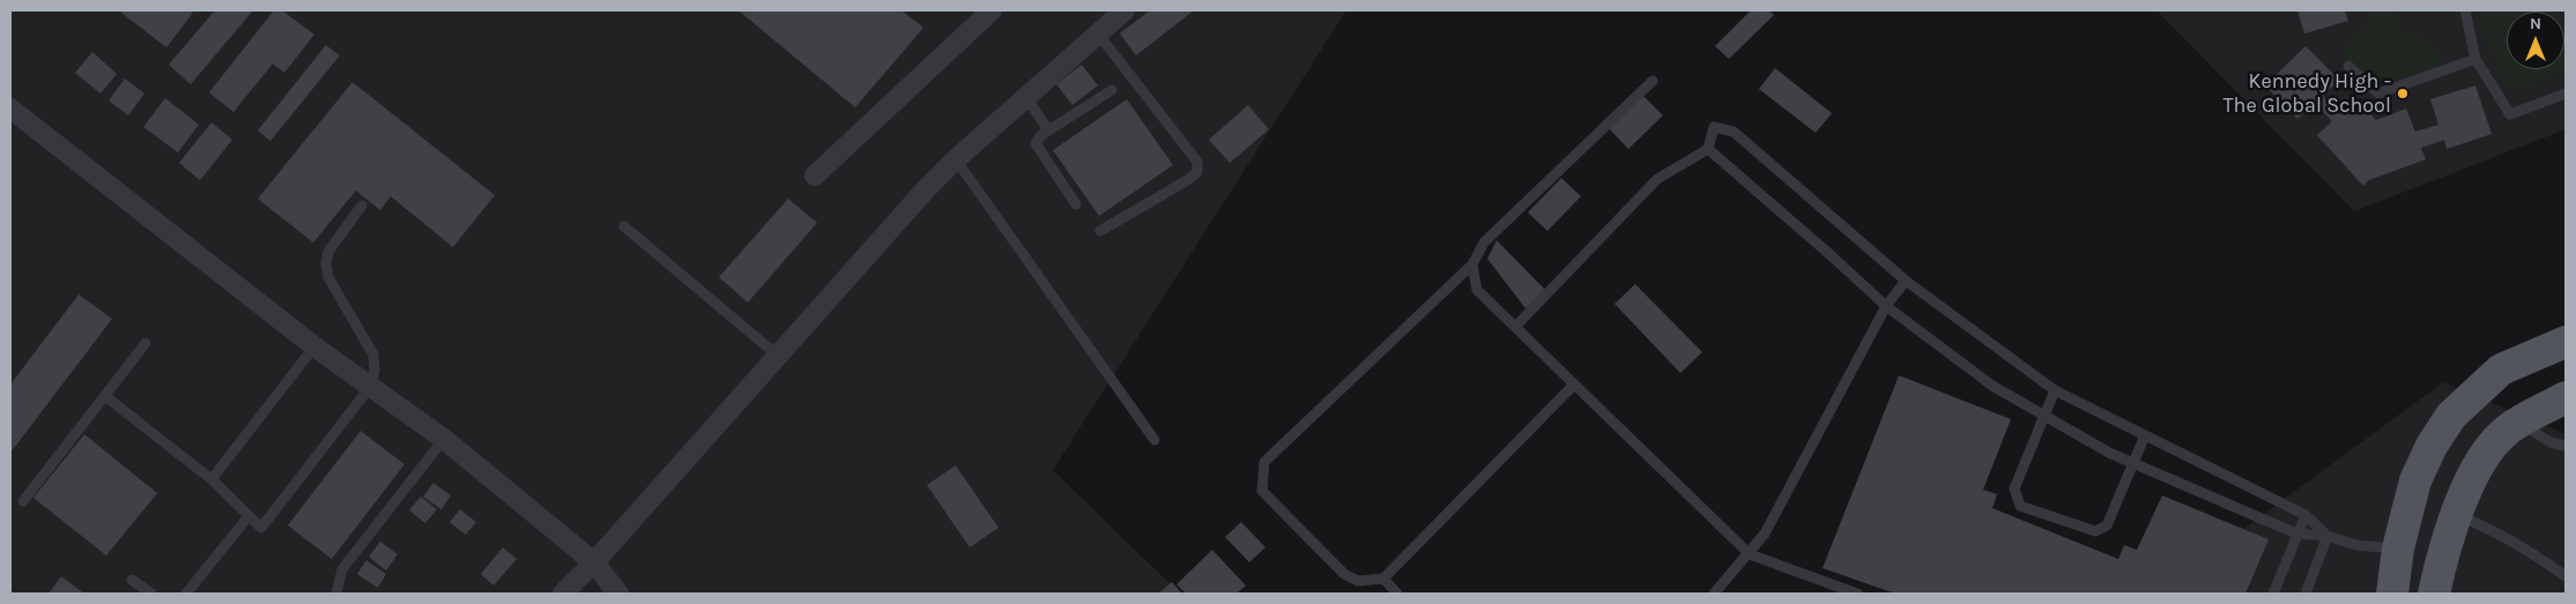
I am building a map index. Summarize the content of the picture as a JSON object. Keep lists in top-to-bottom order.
{
  "places": ["Kennedy High - The Global School"],
  "north": "top"
}
